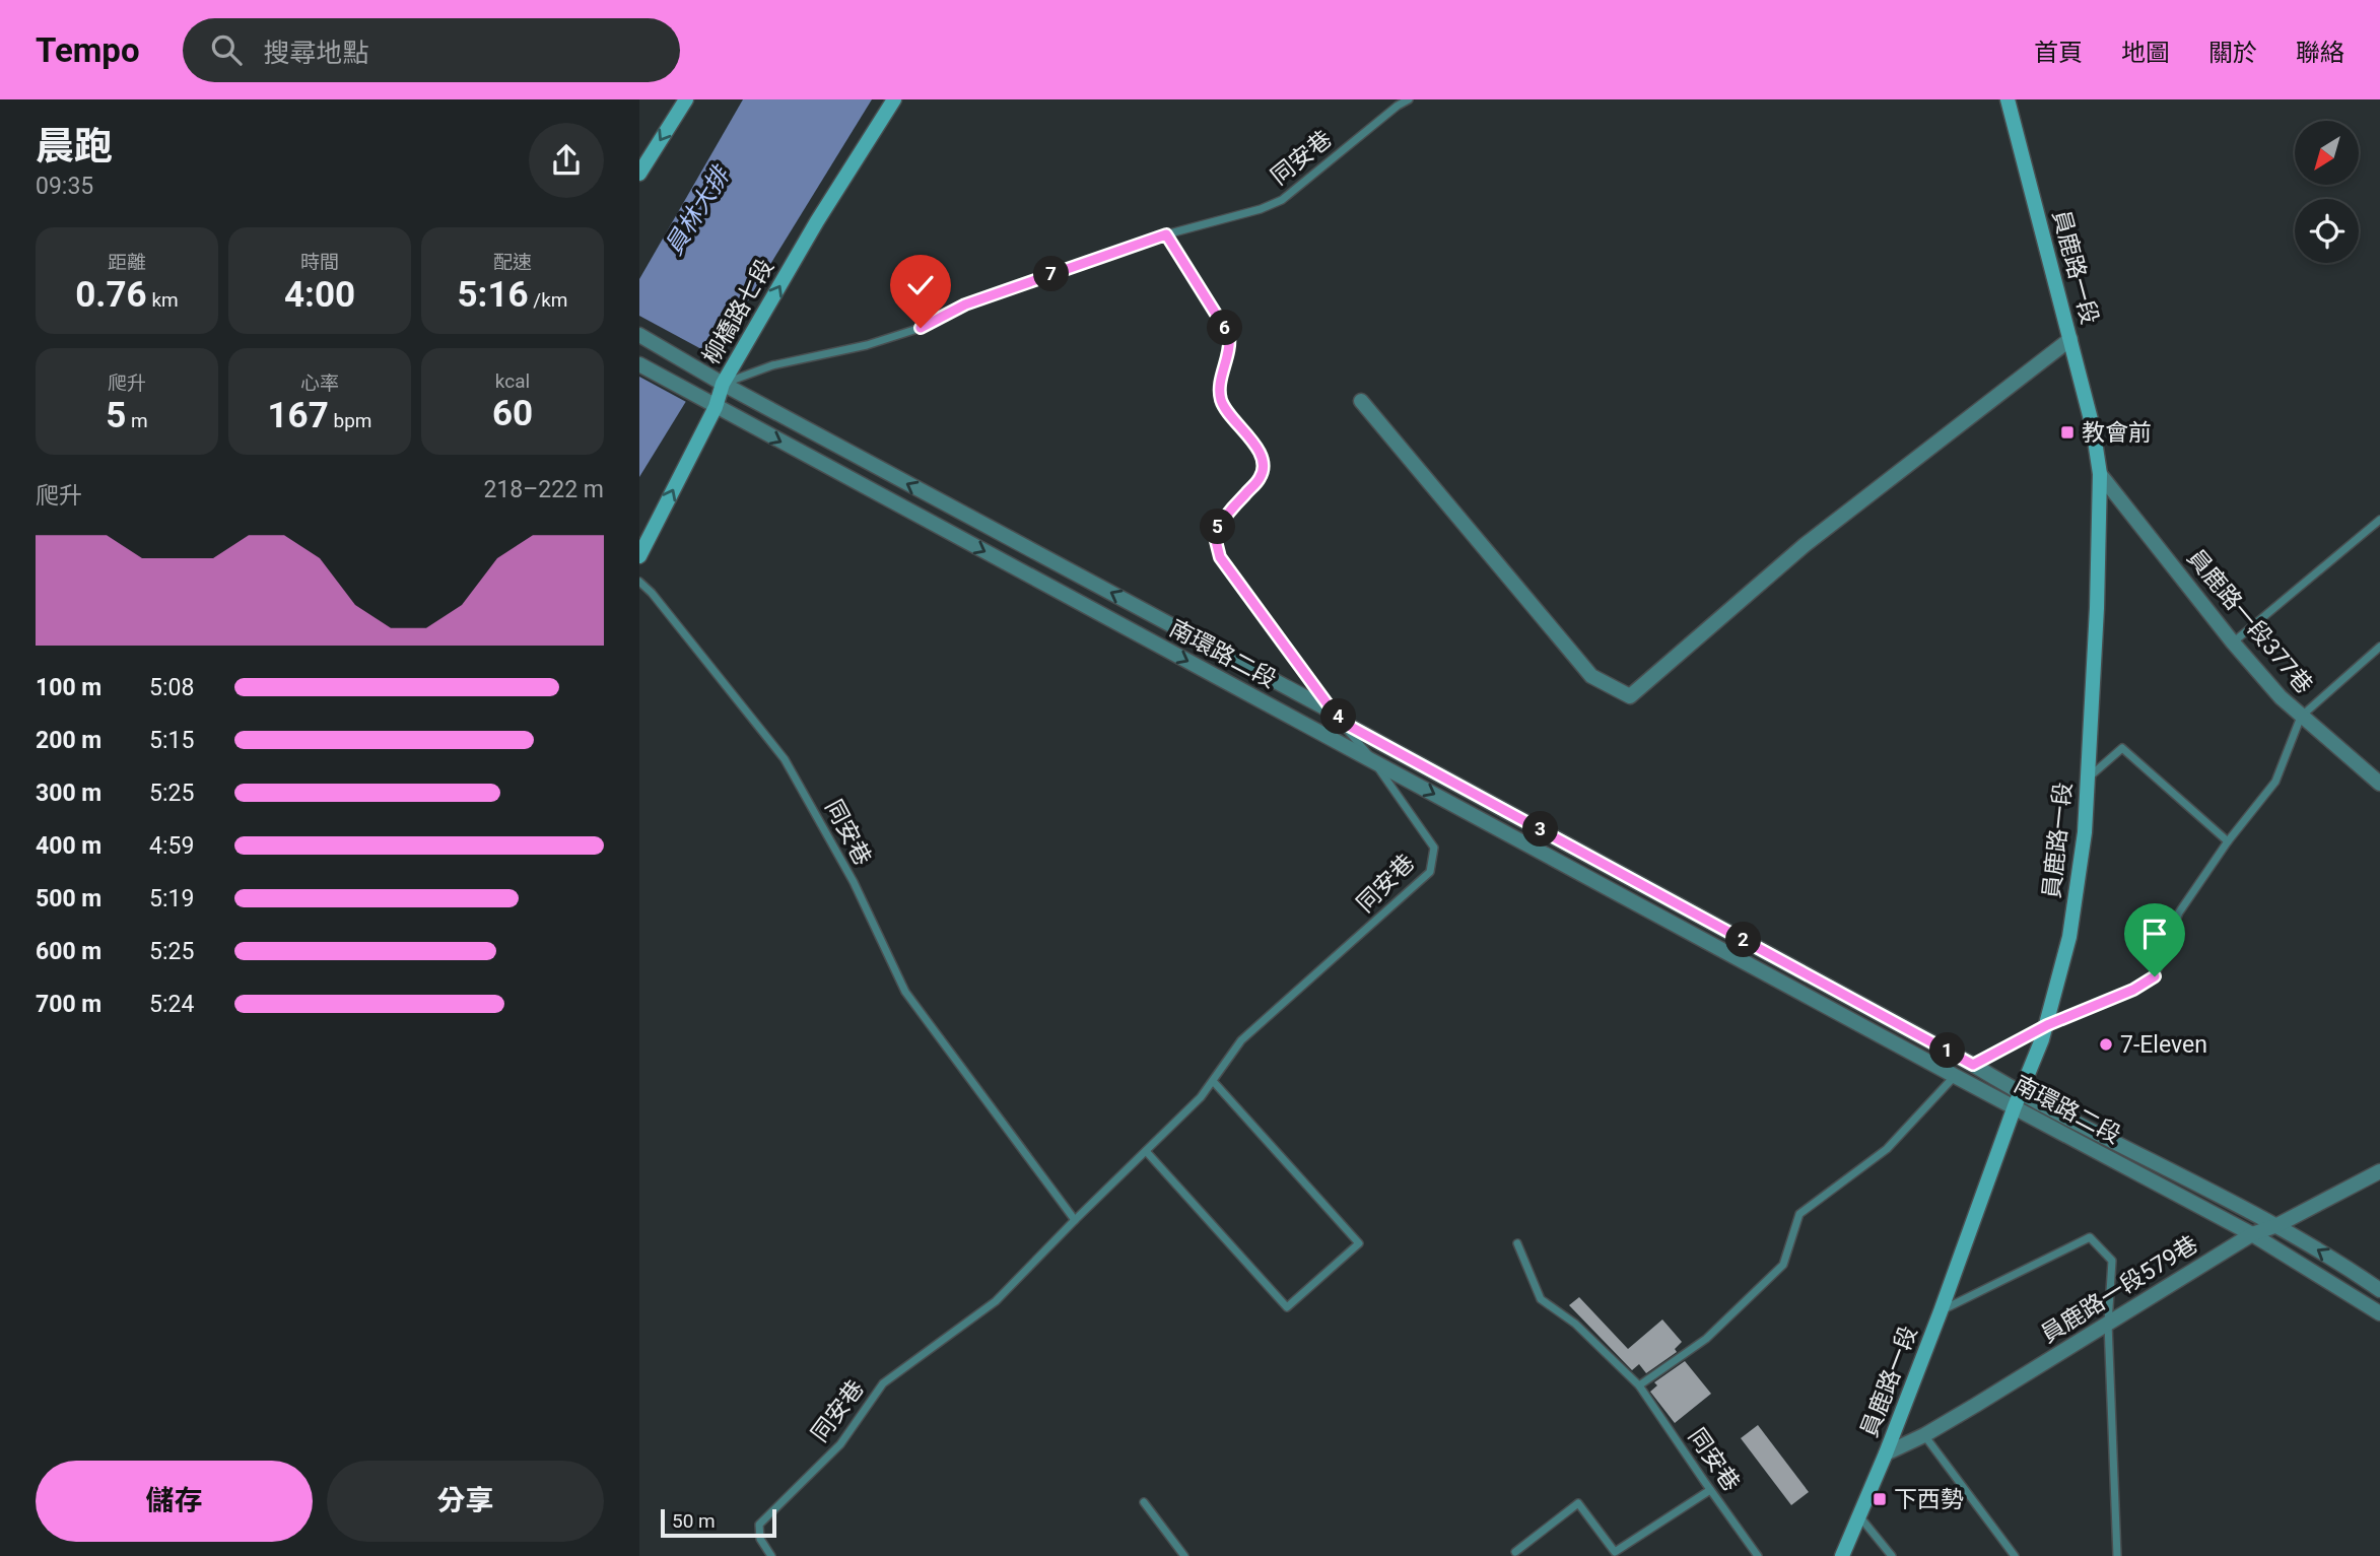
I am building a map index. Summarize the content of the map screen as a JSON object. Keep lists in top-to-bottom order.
{
  "streets": {
    "main road": ["員鹿路一段", "柳橋路七段"],
    "street": ["員鹿路一段377巷", "南環路二段", "員鹿路一段579巷"],
    "lane": ["同安巷"]
  },
  "crossings": [
    ["同安巷", "柳橋路七段"],
    ["同安巷", "南環路二段"],
    ["員鹿路一段", "員鹿路一段377巷"],
    ["員鹿路一段", "南環路二段"],
    ["員鹿路一段", "員鹿路一段579巷"],
    ["柳橋路七段", "南環路二段"],
    ["南環路二段", "員鹿路一段579巷"]
  ],
  "one_way": ["柳橋路七段"],
  "water": ["員林大排"],
  "places": {
    "transit": ["教會前", "下西勢"],
    "other": ["7-Eleven"]
  },
  "scale_bar": "50 m",
  "north": "bottom left",
  "page": {
    "header": "Tempo",
    "search": "搜尋地點",
    "nav": [
      "首頁",
      "地圖",
      "關於",
      "聯絡"
    ],
    "heading": ["晨跑", "09:35"],
    "stats": [
      ["距離", "0.76 km"],
      ["時間", "4:00"],
      ["配速", "5:16 /km"],
      ["爬升", "5 m"],
      ["心率", "167 bpm"],
      ["kcal", "60"]
    ],
    "pins": [
      "7",
      "6",
      "5",
      "4",
      "3",
      "2",
      "1"
    ],
    "chart": ["爬升", "218–222 m"],
    "list": [
      {
        "name": "100 m",
        "note": "5:08"
      },
      {
        "name": "200 m",
        "note": "5:15"
      },
      {
        "name": "300 m",
        "note": "5:25"
      },
      {
        "name": "400 m",
        "note": "4:59"
      },
      {
        "name": "500 m",
        "note": "5:19"
      },
      {
        "name": "600 m",
        "note": "5:25"
      },
      {
        "name": "700 m",
        "note": "5:24"
      }
    ],
    "buttons": ["儲存", "分享"],
    "scale": "50 m"
  }
}
